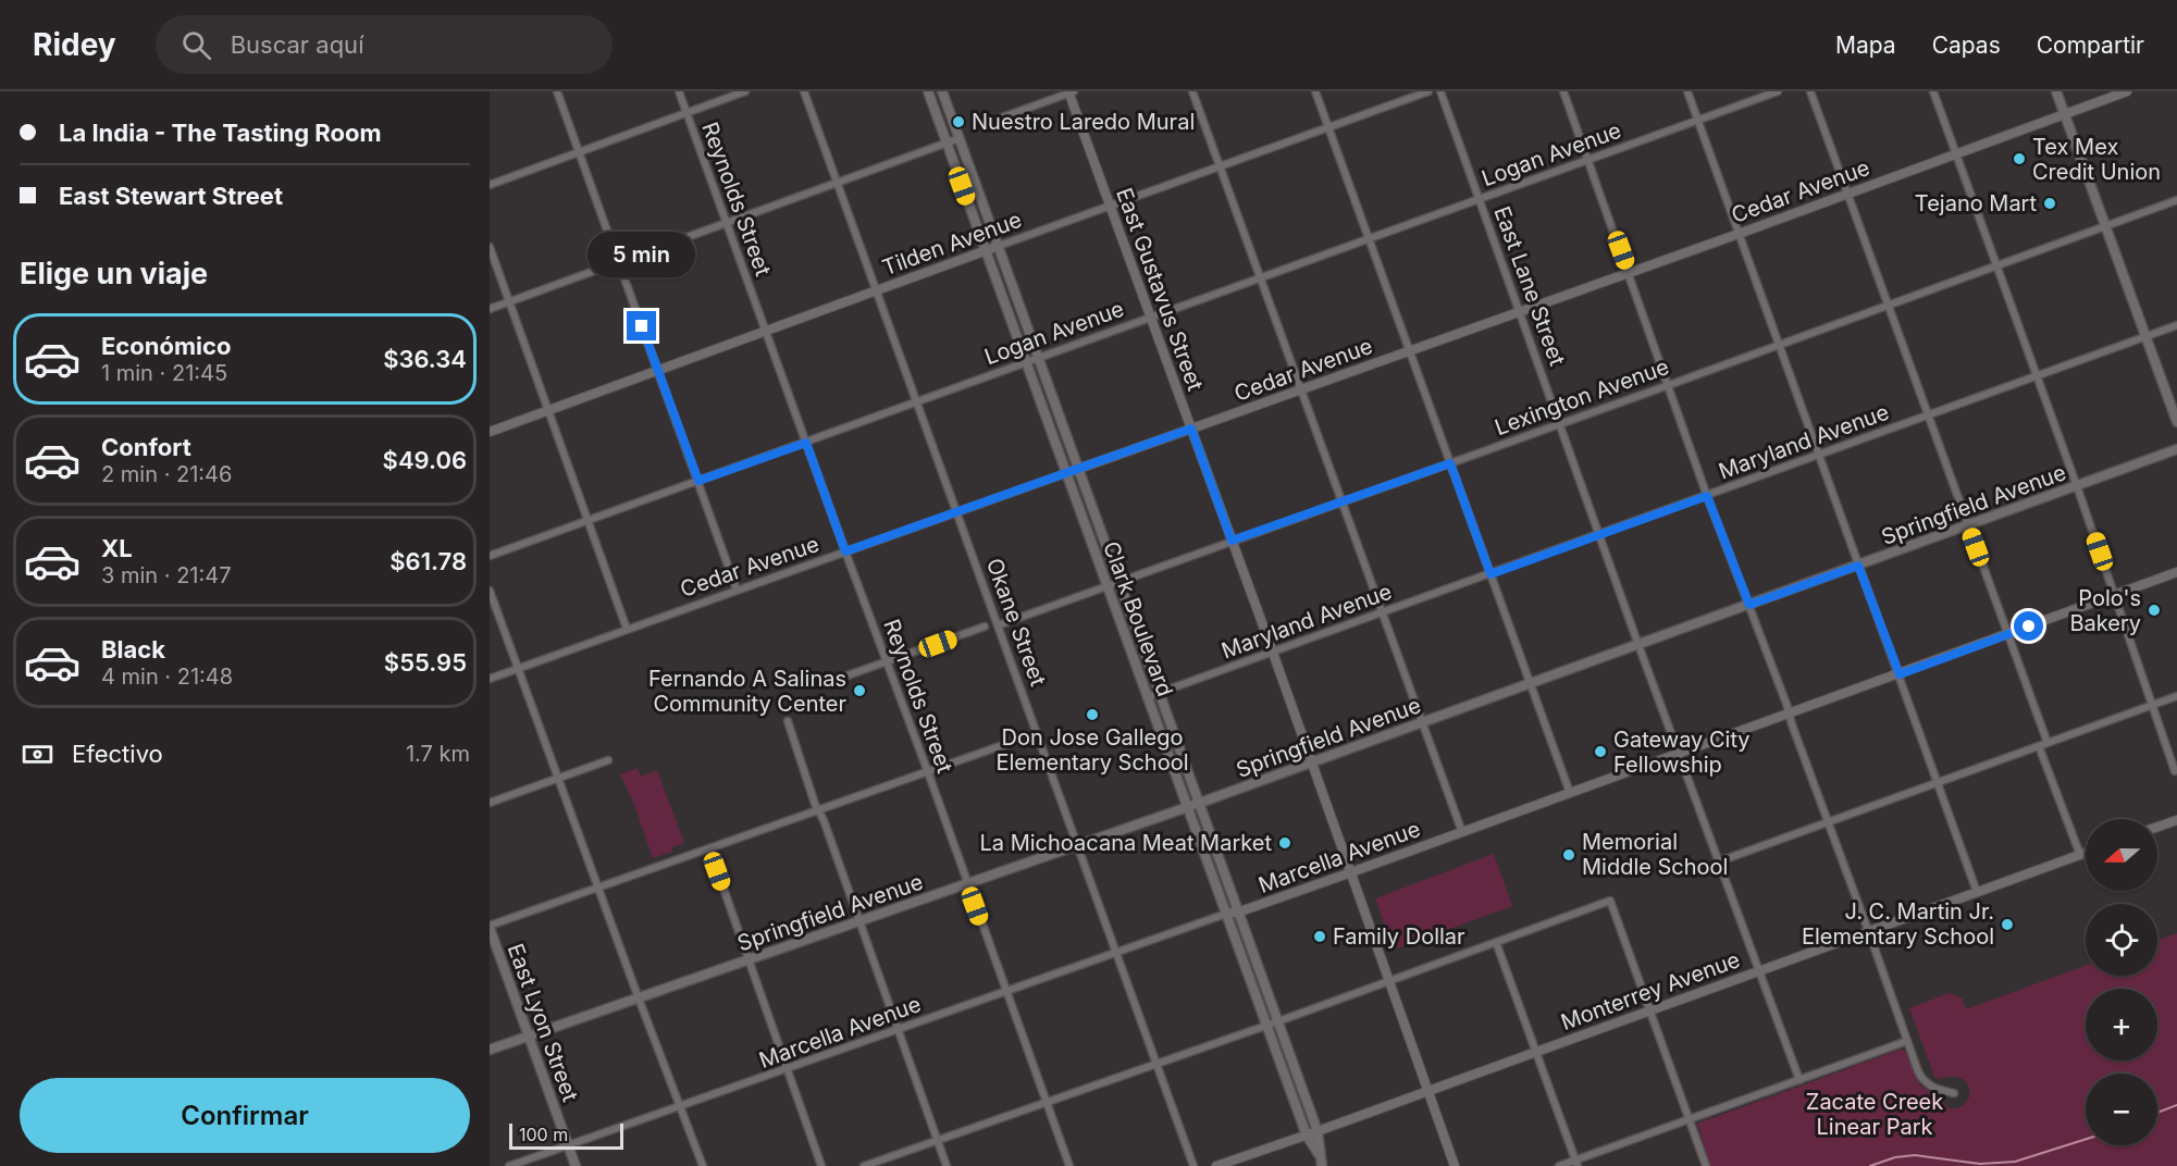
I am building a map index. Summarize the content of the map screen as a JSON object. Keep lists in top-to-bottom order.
{
  "streets": {
    "main road": ["Springfield Avenue", "Clark Boulevard", "East Lyon Street"],
    "street": [
      "Logan Avenue",
      "Cedar Avenue",
      "Reynolds Street",
      "Tilden Avenue",
      "East Lane Street",
      "East Gustavus Street",
      "Lexington Avenue",
      "Maryland Avenue",
      "Okane Street",
      "Marcella Avenue",
      "Monterrey Avenue"
    ]
  },
  "crossings": [
    ["Logan Avenue", "Reynolds Street"],
    ["Logan Avenue", "East Lane Street"],
    ["Logan Avenue", "East Gustavus Street"],
    ["Logan Avenue", "Clark Boulevard"],
    ["Logan Avenue", "Okane Street"],
    ["Cedar Avenue", "Reynolds Street"],
    ["Cedar Avenue", "East Lane Street"],
    ["Cedar Avenue", "East Gustavus Street"],
    ["Cedar Avenue", "Clark Boulevard"],
    ["Cedar Avenue", "Okane Street"],
    ["Reynolds Street", "Tilden Avenue"],
    ["Reynolds Street", "Springfield Avenue"],
    ["Reynolds Street", "Marcella Avenue"],
    ["Tilden Avenue", "East Gustavus Street"],
    ["Tilden Avenue", "Clark Boulevard"],
    ["Tilden Avenue", "Okane Street"],
    ["East Lane Street", "Lexington Avenue"],
    ["East Lane Street", "Maryland Avenue"],
    ["East Lane Street", "Springfield Avenue"],
    ["East Lane Street", "Marcella Avenue"],
    ["East Lane Street", "Monterrey Avenue"],
    ["East Gustavus Street", "Lexington Avenue"],
    ["East Gustavus Street", "Maryland Avenue"],
    ["East Gustavus Street", "Springfield Avenue"],
    ["East Gustavus Street", "Marcella Avenue"],
    ["East Gustavus Street", "Monterrey Avenue"],
    ["Lexington Avenue", "Clark Boulevard"],
    ["Lexington Avenue", "Okane Street"],
    ["Maryland Avenue", "Clark Boulevard"],
    ["Springfield Avenue", "Clark Boulevard"],
    ["Springfield Avenue", "Okane Street"],
    ["Springfield Avenue", "East Lyon Street"],
    ["Clark Boulevard", "Marcella Avenue"],
    ["Clark Boulevard", "Monterrey Avenue"],
    ["Okane Street", "Marcella Avenue"],
    ["Marcella Avenue", "East Lyon Street"]
  ],
  "parks": ["Zacate Creek Linear Park"],
  "places": [
    "Nuestro Laredo Mural",
    "Tex Mex Credit Union",
    "Tejano Mart",
    "Polo's Bakery",
    "Fernando A Salinas Community Center",
    "Don Jose Gallego Elementary School",
    "Gateway City Fellowship",
    "La Michoacana Meat Market",
    "Memorial Middle School",
    "J. C. Martin Jr. Elementary School",
    "Family Dollar"
  ],
  "scale_bar": "100 m",
  "north": "left",
  "page": {
    "header": "Ridey",
    "search": "Buscar aquí",
    "nav": ["Mapa", "Capas", "Compartir"],
    "banner": ["La India - The Tasting Room", "East Stewart Street"],
    "bubble": "5 min",
    "heading": "Elige un viaje",
    "list": [
      {
        "name": "Económico",
        "note": "1 min · 21:45",
        "value": "$36.34"
      },
      {
        "name": "Confort",
        "note": "2 min · 21:46",
        "value": "$49.06"
      },
      {
        "name": "XL",
        "note": "3 min · 21:47",
        "value": "$61.78"
      },
      {
        "name": "Black",
        "note": "4 min · 21:48",
        "value": "$55.95"
      }
    ],
    "pay": ["Efectivo", "1.7 km"],
    "map_buttons": ["+", "−"],
    "buttons": "Confirmar",
    "scale": "100 m"
  }
}
